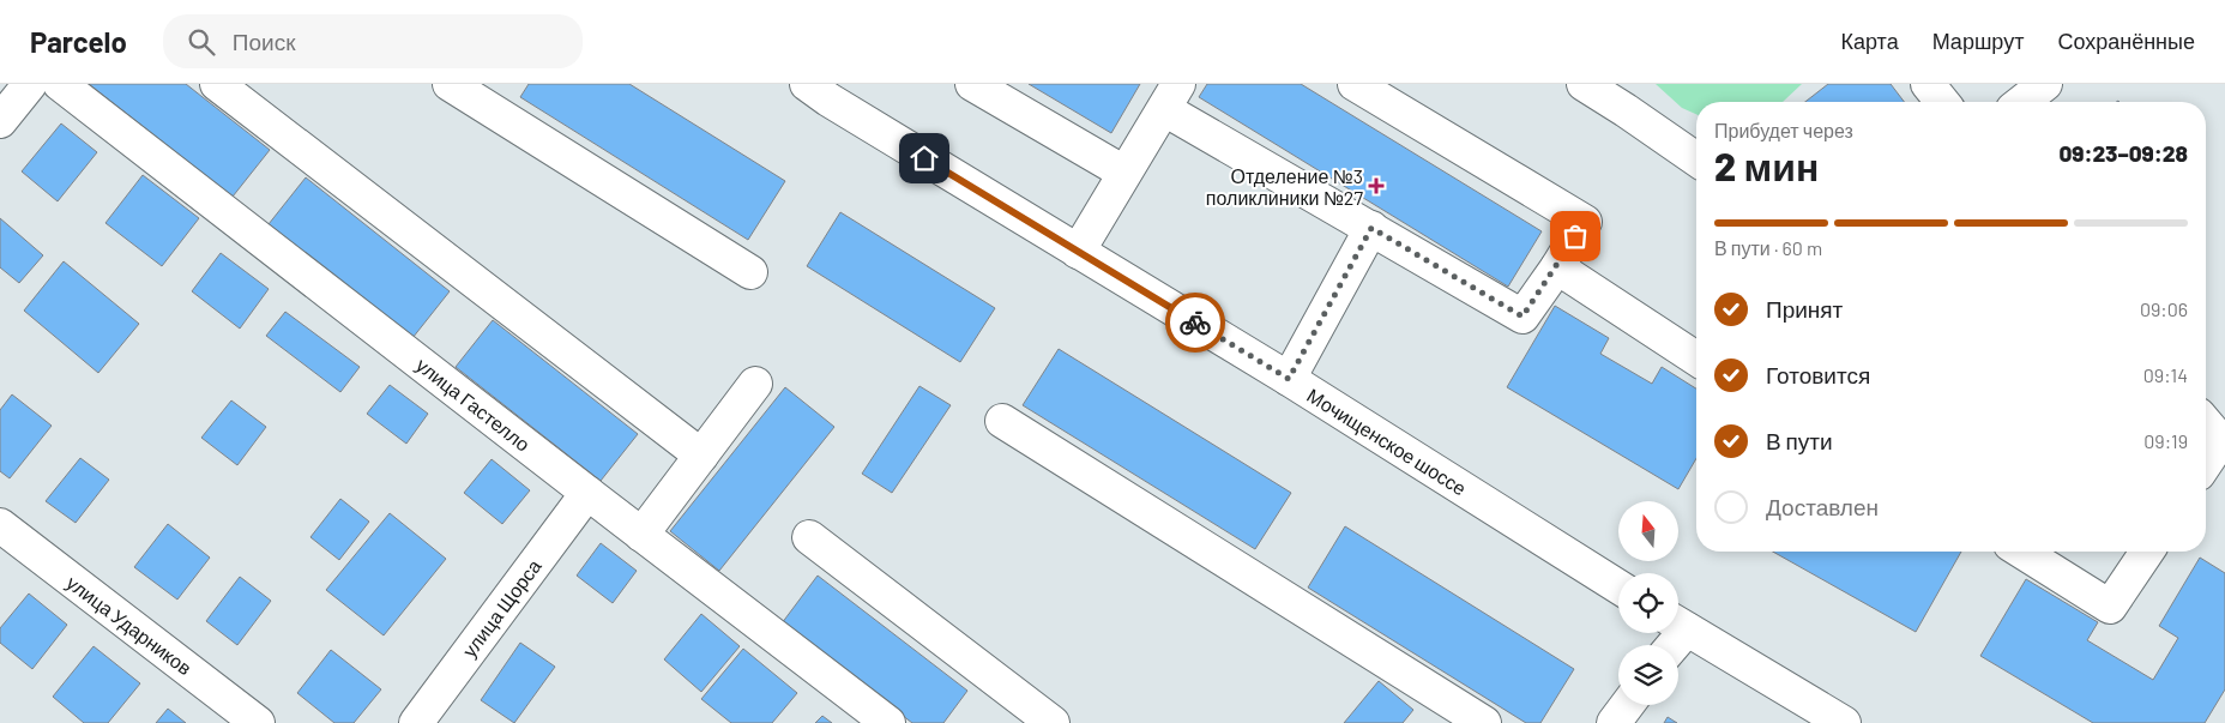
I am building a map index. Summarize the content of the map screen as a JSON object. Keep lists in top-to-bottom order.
{
  "streets": {
    "street": [
      "улица Гастелло",
      "Мочищенское шоссе",
      "улица Щорса",
      "улица Ударников"
    ]
  },
  "crossings": [
    ["улица Гастелло", "улица Щорса"]
  ],
  "places": {
    "health": ["Отделение №3 поликлиники №27"]
  },
  "north": "top",
  "page": {
    "header": "Parcelo",
    "search": "Поиск",
    "nav": ["Карта", "Маршрут", "Сохранённые"],
    "heading": ["2 мин", "Прибудет через", "09:23–09:28"],
    "bar": "В пути · 60 m",
    "list": [
      ["Принят", "09:06"],
      ["Готовится", "09:14"],
      ["В пути", "09:19"],
      "Доставлен"
    ]
  }
}
